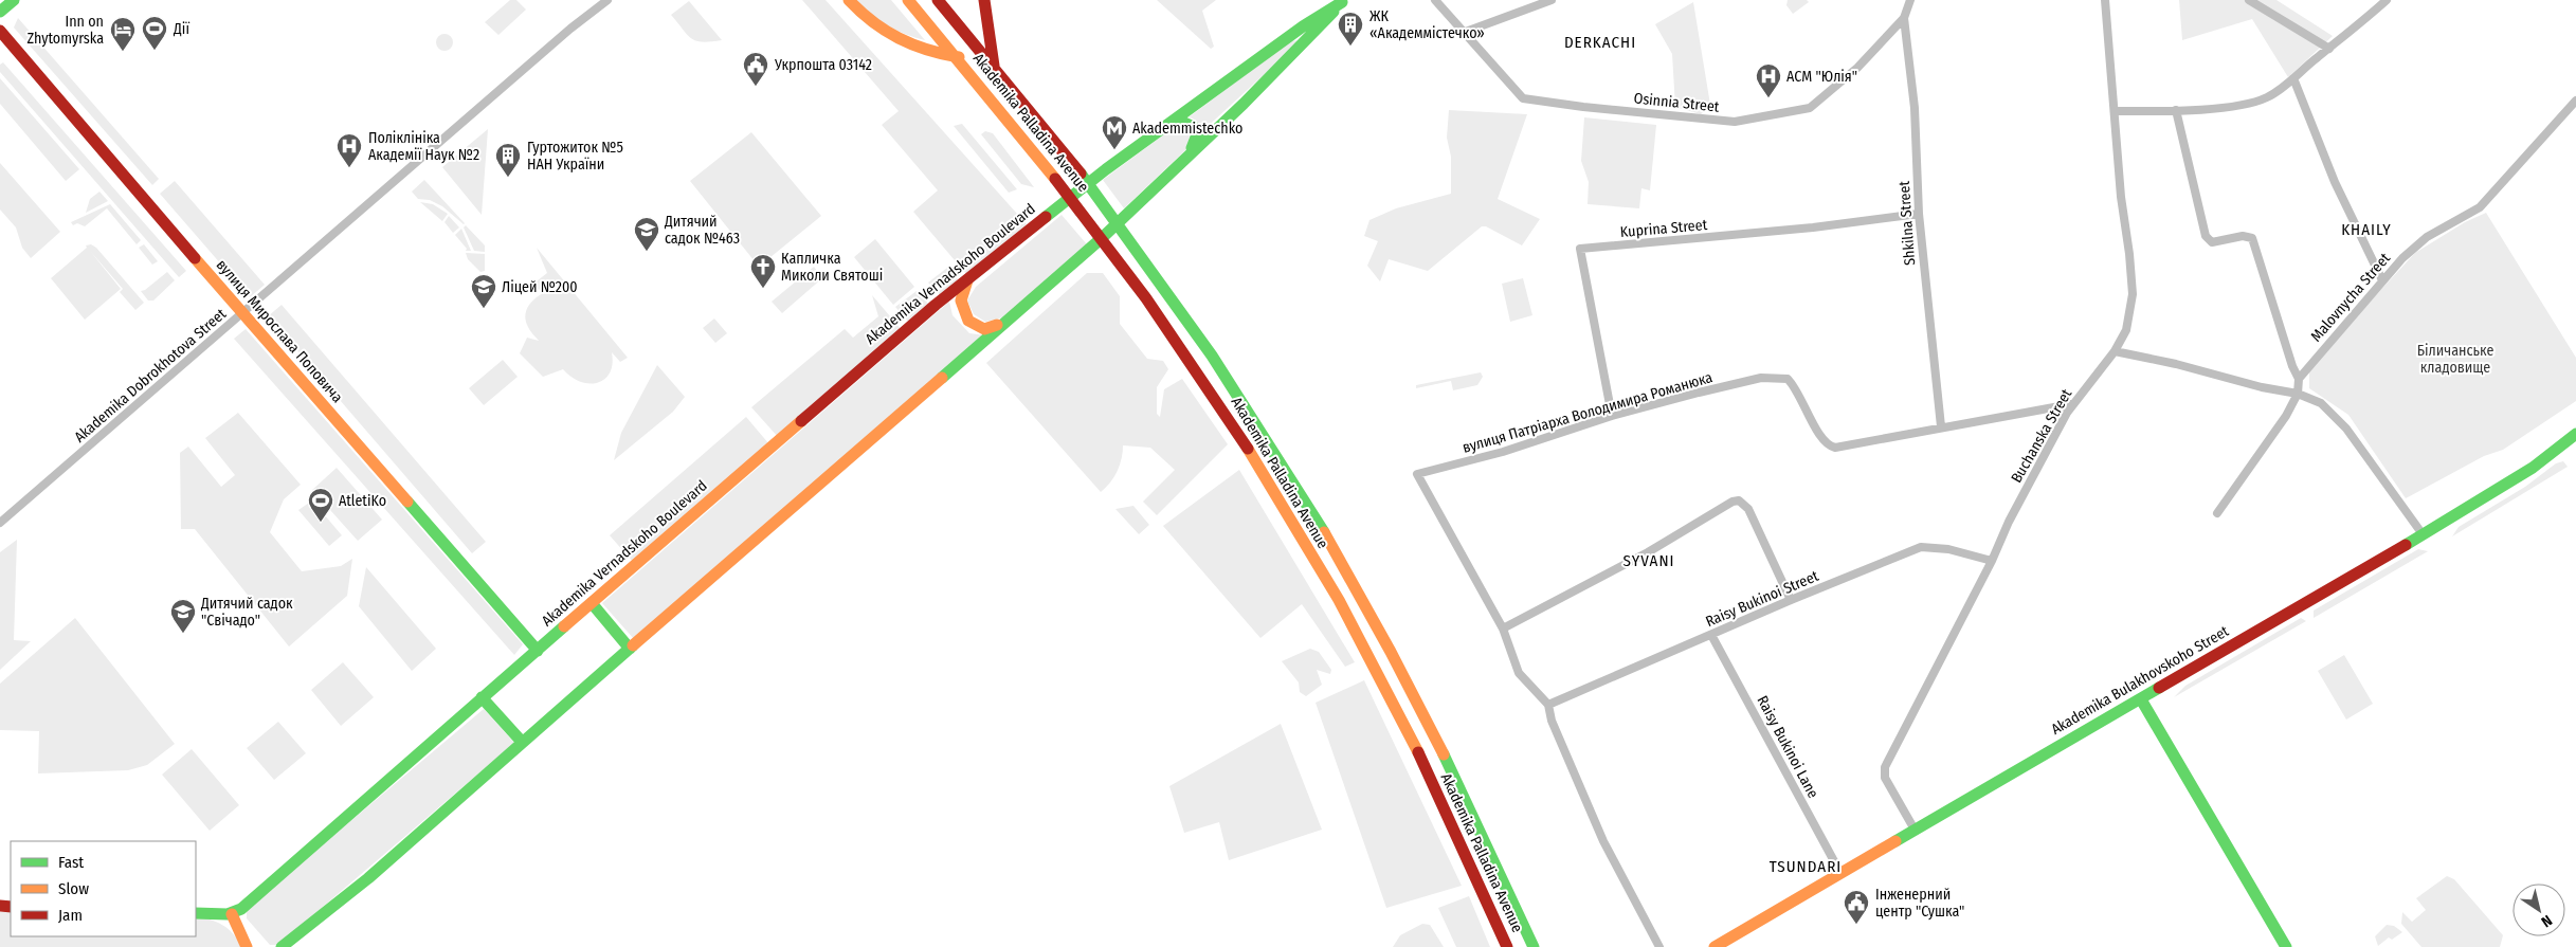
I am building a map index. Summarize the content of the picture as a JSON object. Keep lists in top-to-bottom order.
{
  "streets": {
    "main road": [
      "Akademika Palladina Avenue",
      "Akademika Vernadskoho Boulevard",
      "вулиця Мирослава Поповича",
      "Akademika Bulakhovskoho Street"
    ],
    "street": [
      "Osinnia Street",
      "Shkilna Street",
      "Kuprina Street",
      "Malovnycha Street",
      "Akademika Dobrokhotova Street",
      "вулиця Патріарха Володимира Романюка",
      "Buchanska Street",
      "Raisy Bukinoi Street",
      "Raisy Bukinoi Lane"
    ]
  },
  "crossings": [
    ["Osinnia Street", "Shkilna Street"],
    ["Akademika Palladina Avenue", "Akademika Vernadskoho Boulevard"],
    ["Shkilna Street", "Kuprina Street"],
    ["Shkilna Street", "вулиця Патріарха Володимира Романюка"],
    ["Kuprina Street", "вулиця Патріарха Володимира Романюка"],
    ["Akademika Vernadskoho Boulevard", "вулиця Мирослава Поповича"],
    ["вулиця Мирослава Поповича", "Akademika Dobrokhotova Street"],
    ["вулиця Патріарха Володимира Романюка", "Buchanska Street"],
    ["Buchanska Street", "Raisy Bukinoi Street"],
    ["Buchanska Street", "Akademika Bulakhovskoho Street"],
    ["Raisy Bukinoi Street", "Raisy Bukinoi Lane"],
    ["Akademika Bulakhovskoho Street", "Raisy Bukinoi Lane"]
  ],
  "districts": [
    "DERKACHI",
    "KHAILY",
    "SYVANI",
    "TSUNDARI"
  ],
  "parks": ["Біличанське кладовище"],
  "places": {
    "building": ["ЖК «Академмістечко»", "Гуртожиток №5 НАН України"],
    "sports": ["Дії", "AtletiKo"],
    "hotel": ["Inn on Zhytomyrska"],
    "public building": ["Укрпошта 03142", "Інженерний центр \"Сушка\""],
    "hospital": ["АСМ \"Юлія\"", "Поліклініка Академії Наук №2"],
    "metro station": ["Akademmistechko"],
    "school or university": ["Дитячий садок №463", "Ліцей №200", "Дитячий садок \"Свічадо\""],
    "church": ["Капличка Миколи Святоші"]
  },
  "legend": ["Fast", "Slow", "Jam"],
  "north": "bottom right"
}
